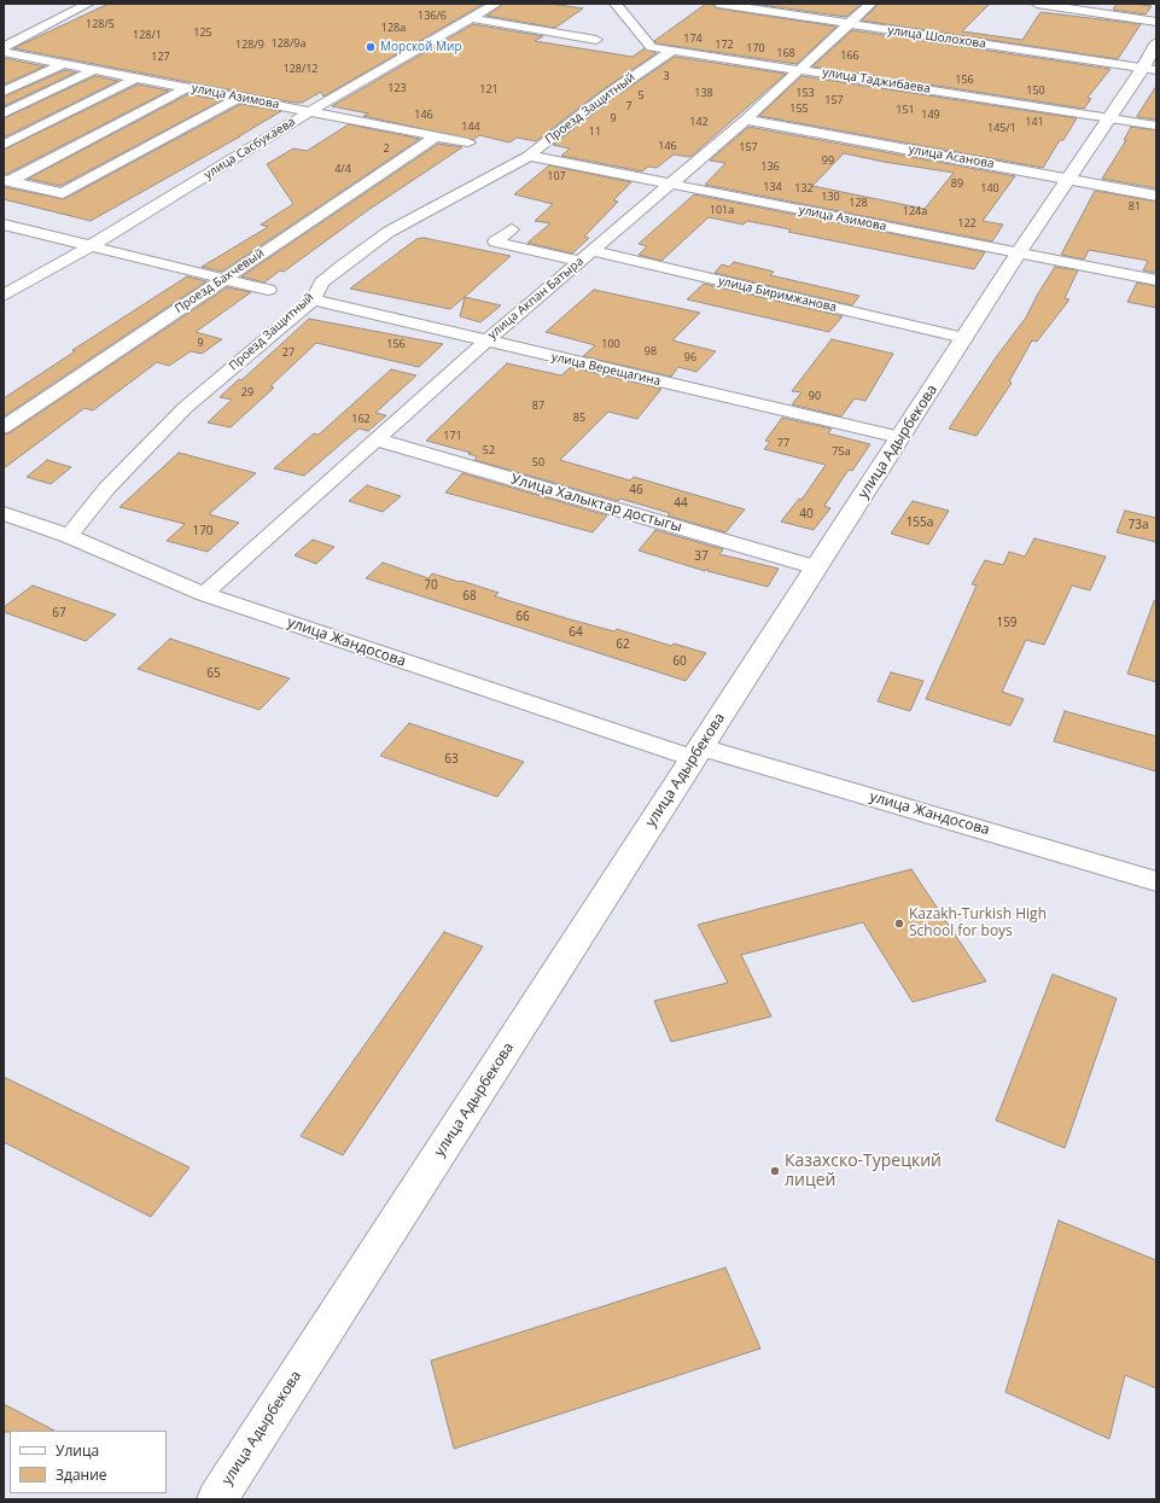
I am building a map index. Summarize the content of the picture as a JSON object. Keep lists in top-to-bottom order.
{
  "streets": {
    "main road": ["улица Адырбекова"],
    "street": [
      "улица Шолохова",
      "улица Таджибаева",
      "улица Азимова",
      "Проезд Защитный",
      "улица Сасбукаева",
      "улица Асанова",
      "Проезд Бахчевый",
      "улица Биримжанова",
      "улица Акпан Батыра",
      "улица Верещагина",
      "Улица Халыктар достыгы",
      "улица Жандосова"
    ]
  },
  "crossings": [
    ["улица Шолохова", "улица Акпан Батыра"],
    ["улица Шолохова", "улица Адырбекова"],
    ["улица Таджибаева", "Проезд Защитный"],
    ["улица Таджибаева", "улица Акпан Батыра"],
    ["улица Таджибаева", "улица Адырбекова"],
    ["улица Азимова", "Проезд Защитный"],
    ["улица Азимова", "улица Сасбукаева"],
    ["улица Азимова", "Проезд Бахчевый"],
    ["улица Азимова", "улица Акпан Батыра"],
    ["улица Азимова", "улица Адырбекова"],
    ["Проезд Защитный", "улица Верещагина"],
    ["Проезд Защитный", "улица Жандосова"],
    ["улица Асанова", "улица Акпан Батыра"],
    ["улица Асанова", "улица Адырбекова"],
    ["улица Биримжанова", "улица Акпан Батыра"],
    ["улица Биримжанова", "улица Адырбекова"],
    ["улица Акпан Батыра", "улица Верещагина"],
    ["улица Акпан Батыра", "Улица Халыктар достыгы"],
    ["улица Акпан Батыра", "улица Жандосова"],
    ["улица Верещагина", "улица Адырбекова"],
    ["улица Адырбекова", "Улица Халыктар достыгы"],
    ["улица Адырбекова", "улица Жандосова"]
  ],
  "places": ["Морской Мир", "Kazakh-Turkish High School for boys", "Казахско-Турецкий лицей"],
  "house_numbers": [
    "136/6",
    "128/5",
    "128а",
    "125",
    "128/1",
    "174",
    "128/9а",
    "128/9",
    "172",
    "170",
    "168",
    "166",
    "127",
    "128/12",
    "3",
    "156",
    "123",
    "121",
    "150",
    "138",
    "153",
    "5",
    "157",
    "7",
    "155",
    "151",
    "146",
    "149",
    "9",
    "142",
    "141",
    "144",
    "145/1",
    "11",
    "146",
    "157",
    "2",
    "99",
    "136",
    "4/4",
    "107",
    "89",
    "134",
    "132",
    "140",
    "130",
    "128",
    "81",
    "101а",
    "124а",
    "122",
    "9",
    "156",
    "100",
    "98",
    "27",
    "96",
    "29",
    "90",
    "87",
    "85",
    "162",
    "171",
    "77",
    "52",
    "75а",
    "50",
    "46",
    "44",
    "40",
    "155а",
    "73а",
    "170",
    "37",
    "70",
    "68",
    "67",
    "66",
    "159",
    "64",
    "62",
    "60",
    "65",
    "63"
  ],
  "legend": ["Улица", "Здание"]
}
